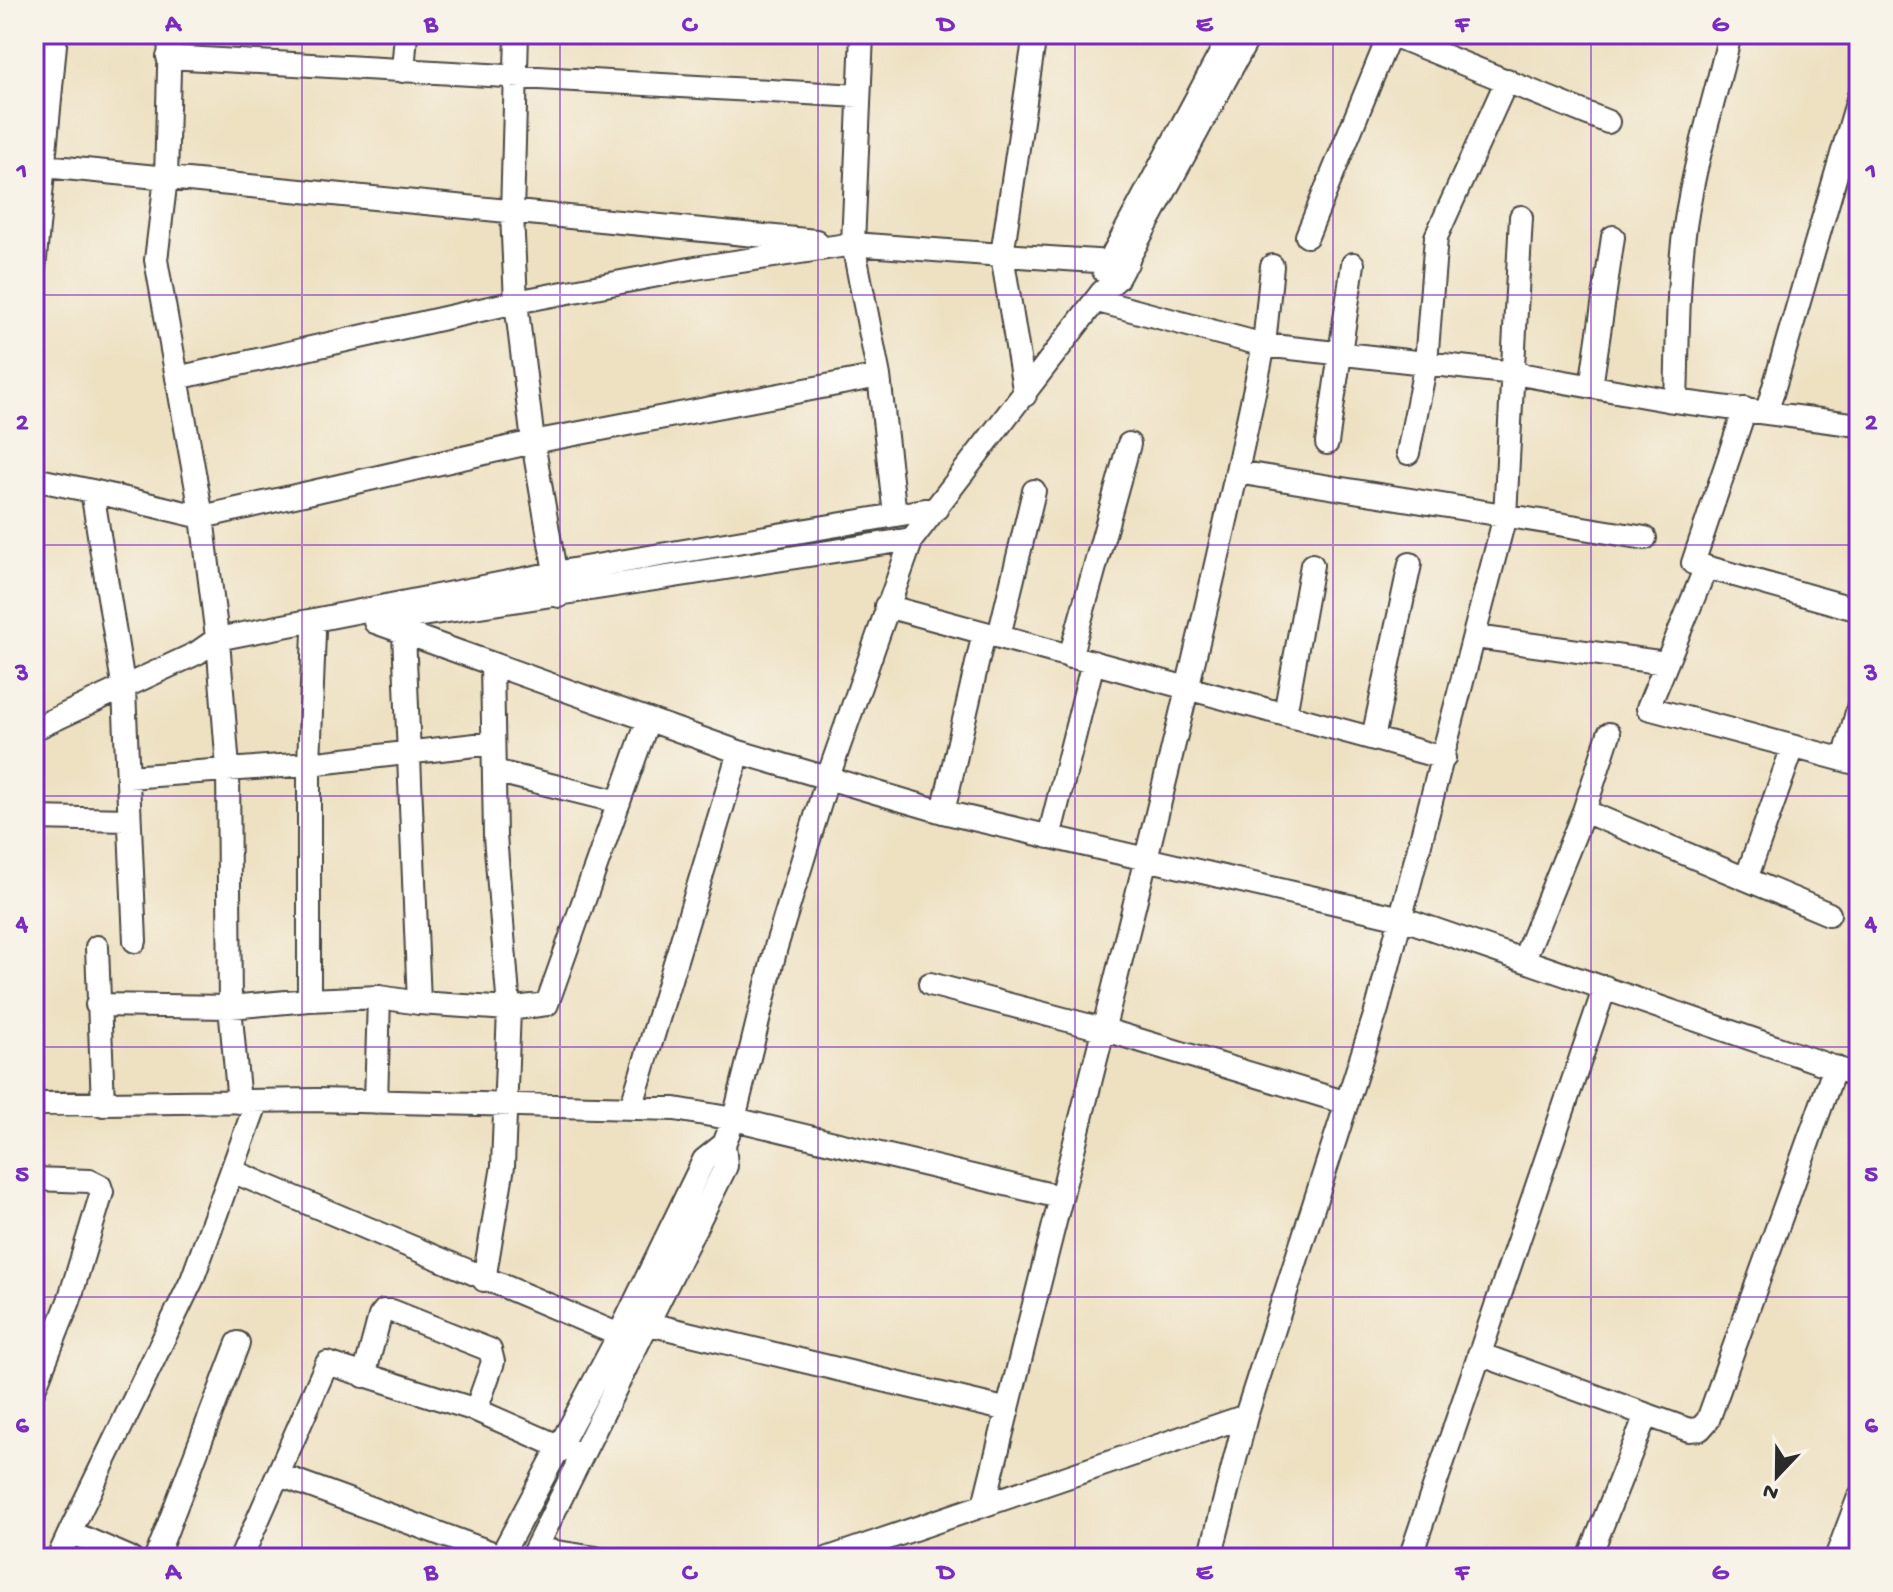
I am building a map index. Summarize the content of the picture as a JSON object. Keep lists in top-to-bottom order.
{
  "north": "bottom",
  "grid": {
    "columns": [
      "A",
      "B",
      "C",
      "D",
      "E",
      "F",
      "G"
    ],
    "rows": [
      "1",
      "2",
      "3",
      "4",
      "5",
      "6"
    ]
  }
}
